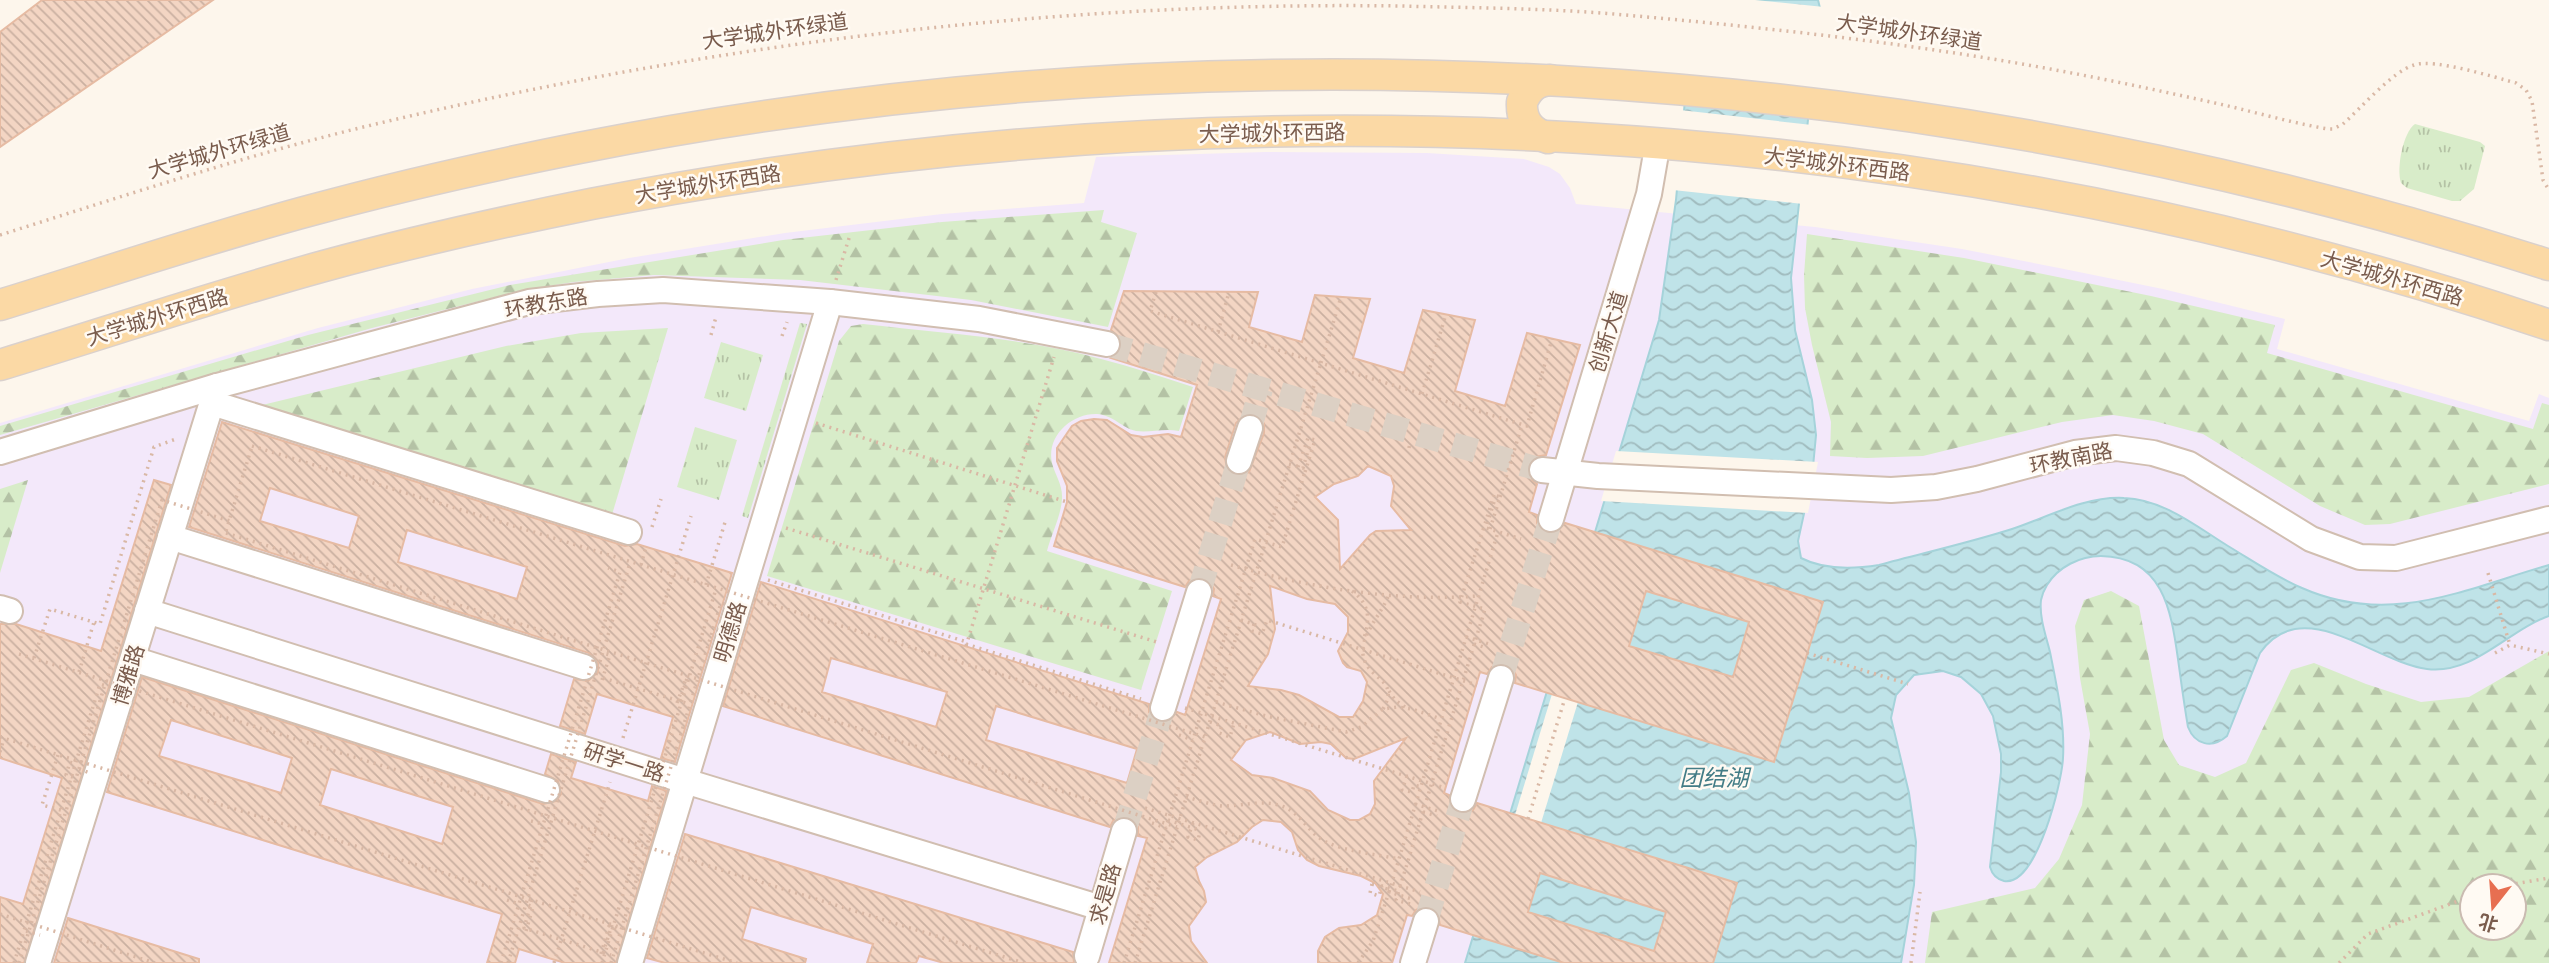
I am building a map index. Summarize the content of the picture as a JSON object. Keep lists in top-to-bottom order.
{
  "streets": {
    "main road": ["大学城外环西路"],
    "lane": [
      "环教东路",
      "创新大道",
      "环教南路",
      "明德路",
      "博雅路",
      "研学一路",
      "求是路"
    ],
    "path": ["大学城外环绿道"]
  },
  "crossings": [
    ["大学城外环西路", "创新大道"],
    ["环教东路", "明德路"],
    ["环教东路", "博雅路"],
    ["创新大道", "环教南路"],
    ["明德路", "研学一路"],
    ["博雅路", "研学一路"],
    ["研学一路", "求是路"]
  ],
  "water": ["团结湖"],
  "north": "bottom"
}
